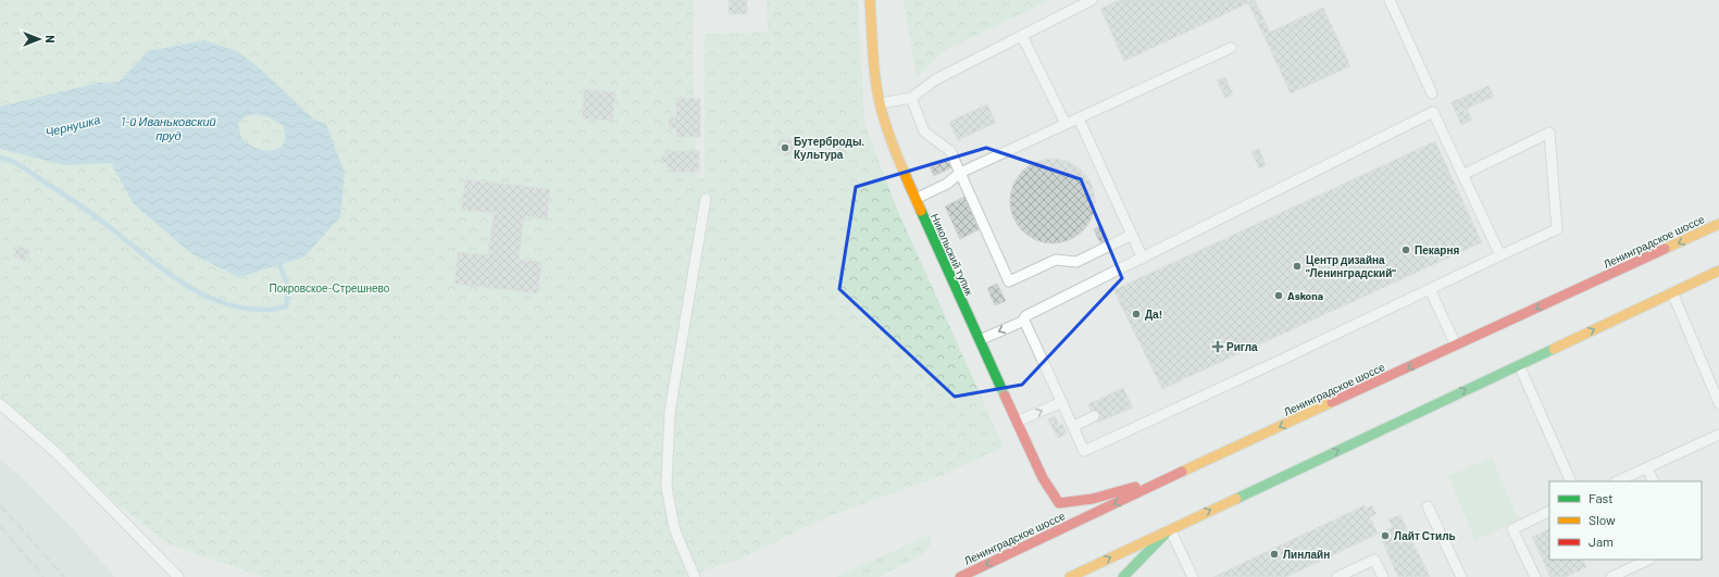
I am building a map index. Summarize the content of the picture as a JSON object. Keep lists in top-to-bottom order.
{
  "streets": {
    "main road": ["Ленинградское шоссе", "Никольский тупик"]
  },
  "crossings": [
    ["Ленинградское шоссе", "Никольский тупик"]
  ],
  "water": ["1-й Иваньковский пруд", "Чернушка"],
  "parks": ["Покровское-Стрешнево"],
  "places": {
    "other": [
      "Бутерброды. Культура",
      "Пекарня",
      "Центр дизайна \"Ленинградский\"",
      "Askona",
      "Да!",
      "Лайт Стиль",
      "Линлайн"
    ],
    "health": ["Ригла"]
  },
  "legend": ["Fast", "Slow", "Jam"],
  "north": "right"
}
